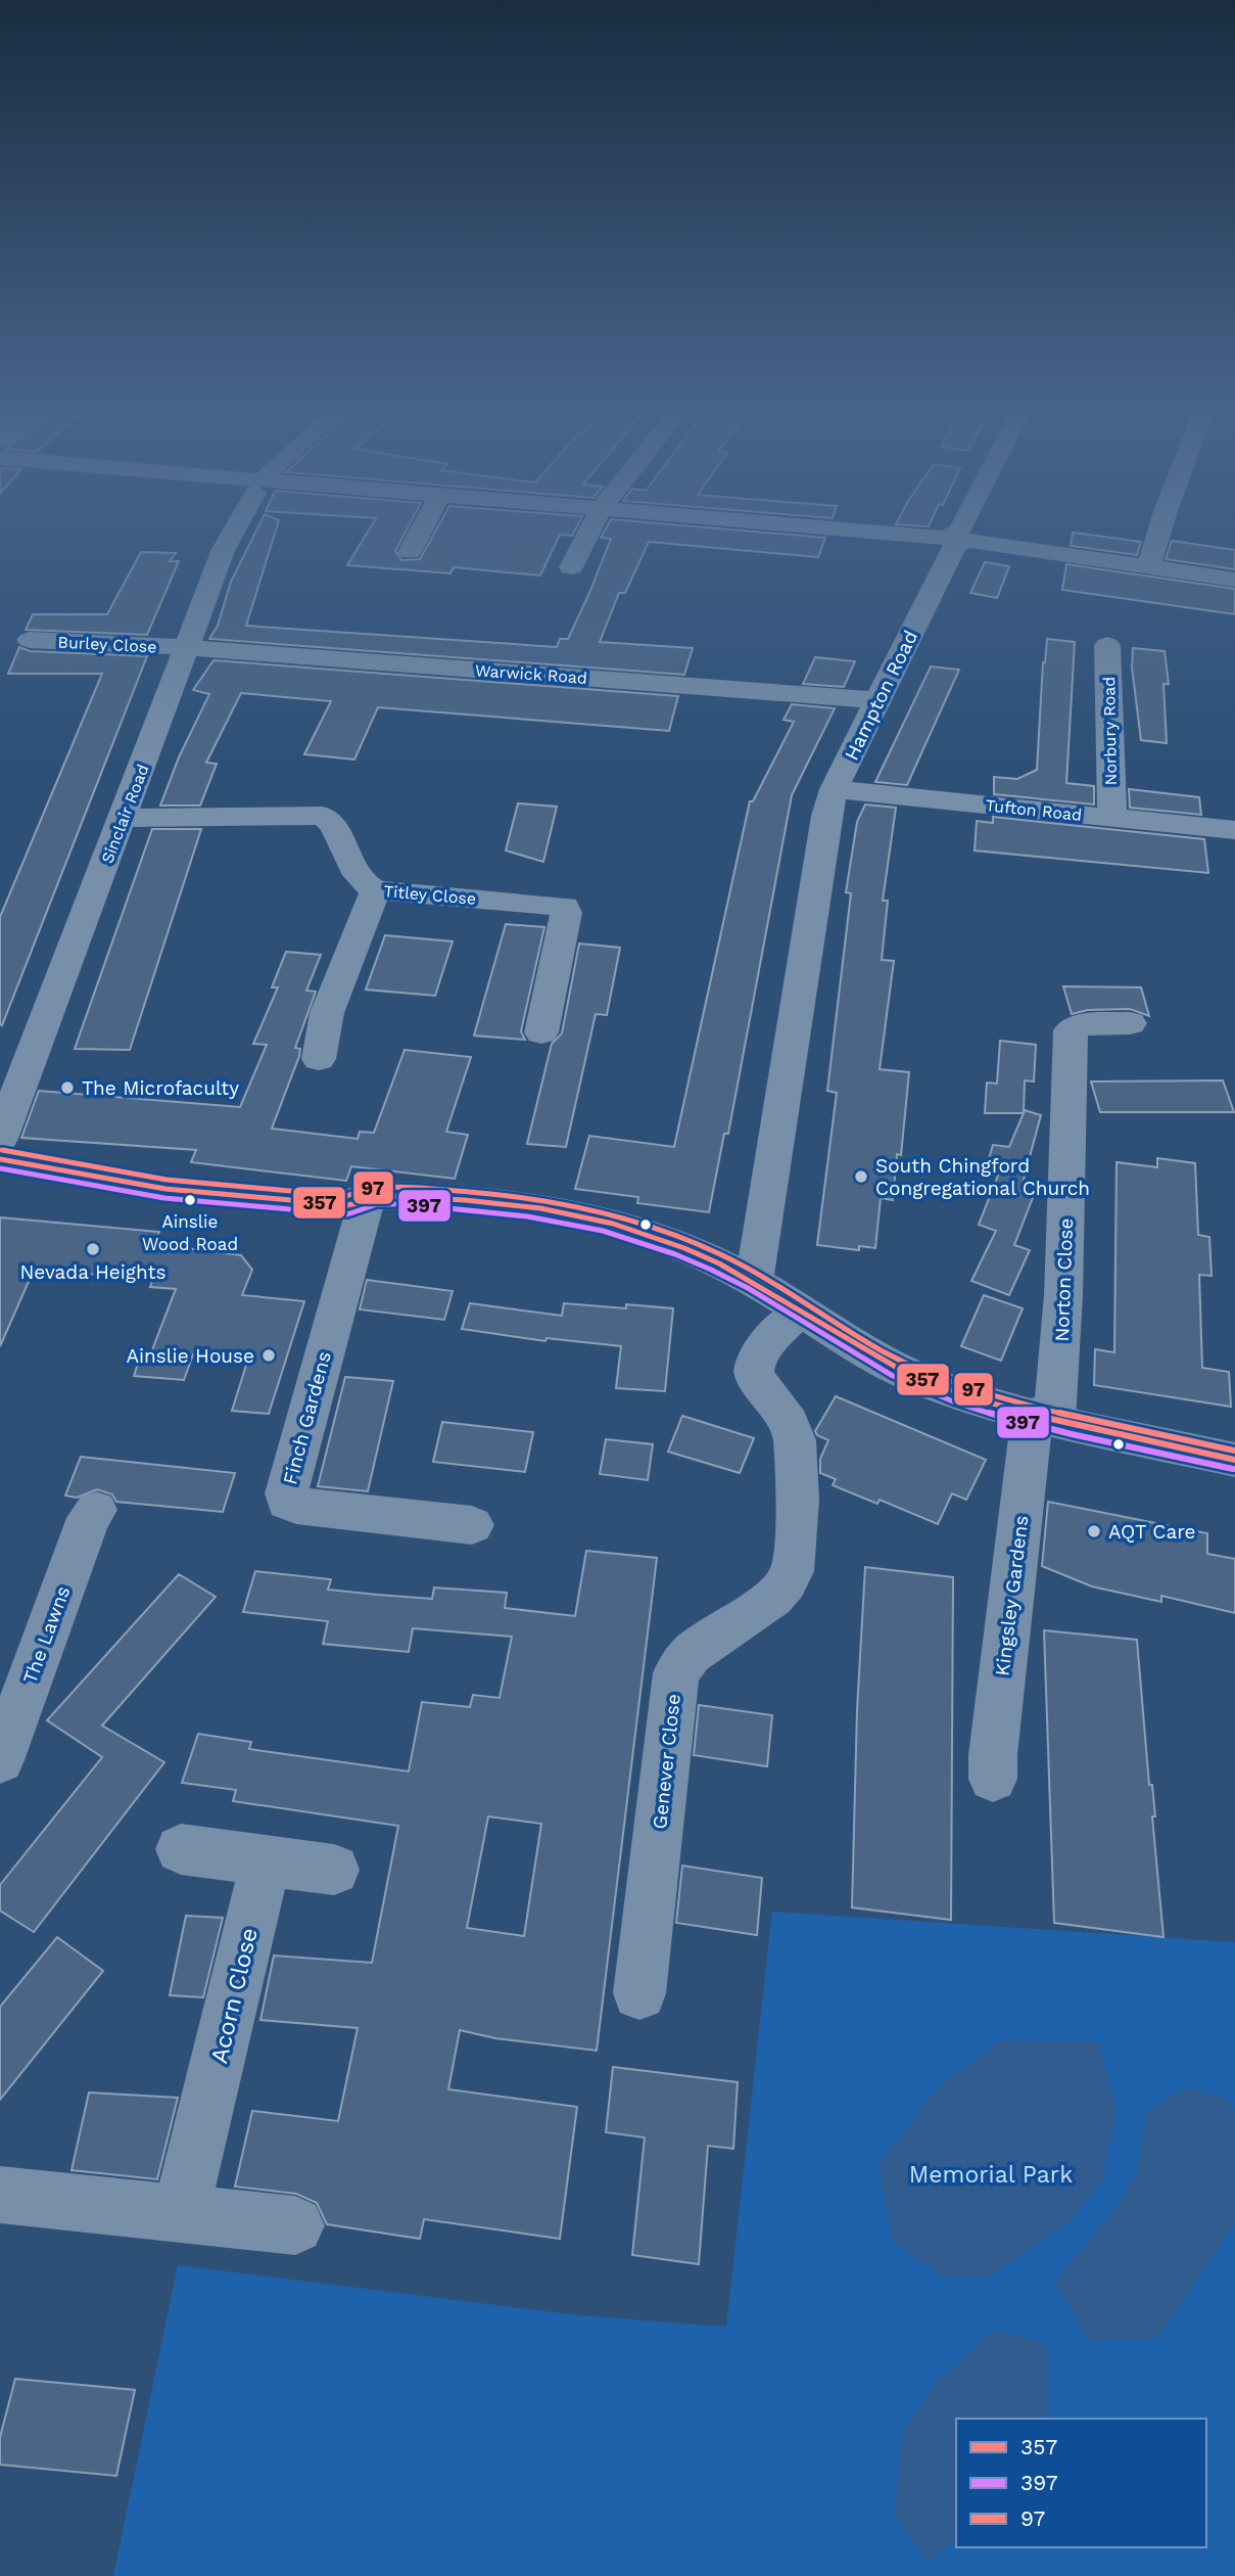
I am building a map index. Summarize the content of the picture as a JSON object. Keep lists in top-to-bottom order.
{
  "streets": {
    "street": [
      "Burley Close",
      "Warwick Road",
      "Hampton Road",
      "Norbury Road",
      "Tufton Road",
      "Sinclair Road",
      "Titley Close",
      "Norton Close",
      "Finch Gardens",
      "Kingsley Gardens",
      "The Lawns",
      "Genever Close",
      "Acorn Close"
    ]
  },
  "crossings": [
    ["Burley Close", "Warwick Road"],
    ["Burley Close", "Sinclair Road"],
    ["Warwick Road", "Hampton Road"],
    ["Warwick Road", "Sinclair Road"],
    ["Hampton Road", "Tufton Road"],
    ["Norbury Road", "Tufton Road"],
    ["Sinclair Road", "Titley Close"],
    ["Norton Close", "Kingsley Gardens"]
  ],
  "parks": ["Memorial Park"],
  "places": [
    "The Microfaculty",
    "South Chingford Congregational Church",
    "Ainslie Wood Road",
    "Nevada Heights",
    "Ainslie House",
    "AQT Care"
  ],
  "lines": ["transit line 97", "transit line 357", "transit line 397"],
  "legend": ["357", "397", "97"]
}
